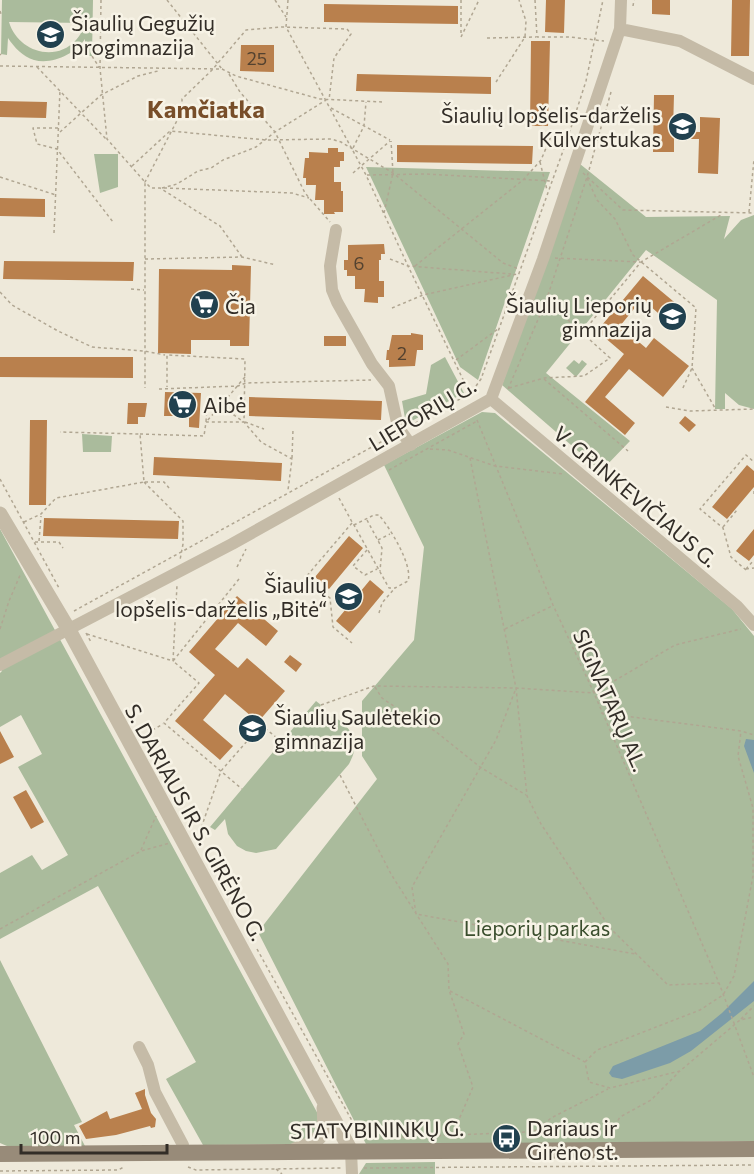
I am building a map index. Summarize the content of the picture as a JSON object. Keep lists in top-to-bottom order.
{
  "streets": {
    "main road": ["STATYBININKŲ G."],
    "street": ["LIEPORIŲ G.", "V. GRINKEVIČIAUS G.", "S. DARIAUS IR S. GIRĖNO G."],
    "path": ["SIGNATARŲ AL."]
  },
  "crossings": [
    ["LIEPORIŲ G.", "V. GRINKEVIČIAUS G."],
    ["LIEPORIŲ G.", "SIGNATARŲ AL."],
    ["LIEPORIŲ G.", "S. DARIAUS IR S. GIRĖNO G."],
    ["S. DARIAUS IR S. GIRĖNO G.", "STATYBININKŲ G."]
  ],
  "districts": ["Kamčiatka"],
  "parks": ["Lieporių parkas"],
  "places": {
    "school or university": [
      "Šiaulių Gegužių progimnazija",
      "Šiaulių lopšelis-darželis Kūlverstukas",
      "Šiaulių Lieporių gimnazija",
      "Šiaulių lopšelis-darželis „Bitė“",
      "Šiaulių Saulėtekio gimnazija"
    ],
    "supermarket": ["Čia", "Aibė"],
    "bus stop": ["Dariaus ir Girėno st."]
  },
  "house_numbers": ["25", "6", "2"],
  "scale_bar": "100 m"
}
